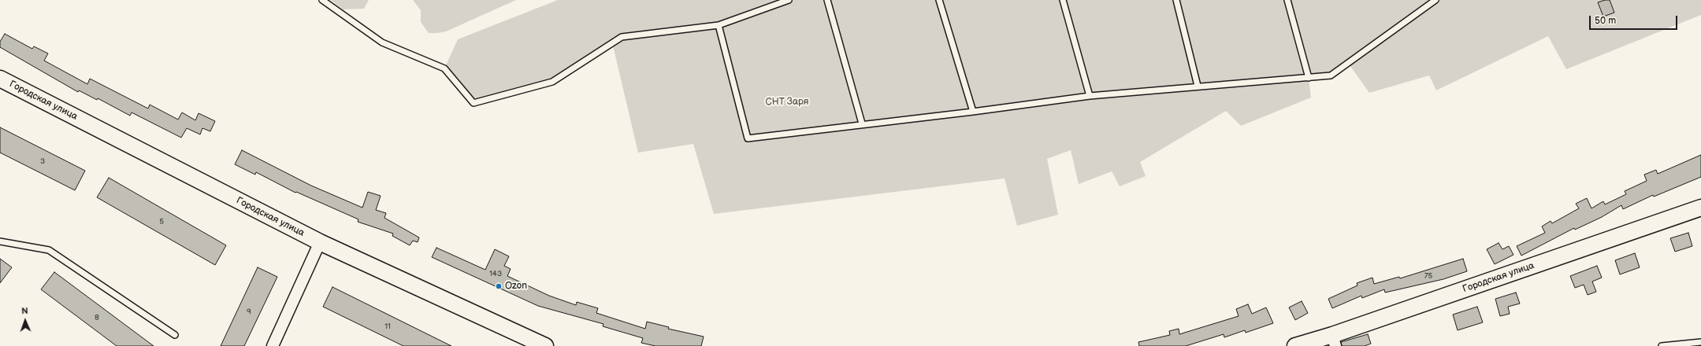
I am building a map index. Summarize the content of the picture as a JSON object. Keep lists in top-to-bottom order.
{
  "streets": {
    "street": ["Городская улица"]
  },
  "parks": ["СНТ Заря"],
  "places": ["Ozon"],
  "house_numbers": [
    "3",
    "5",
    "143",
    "75",
    "9",
    "8",
    "11"
  ],
  "scale_bar": "50 m",
  "north": "top"
}
